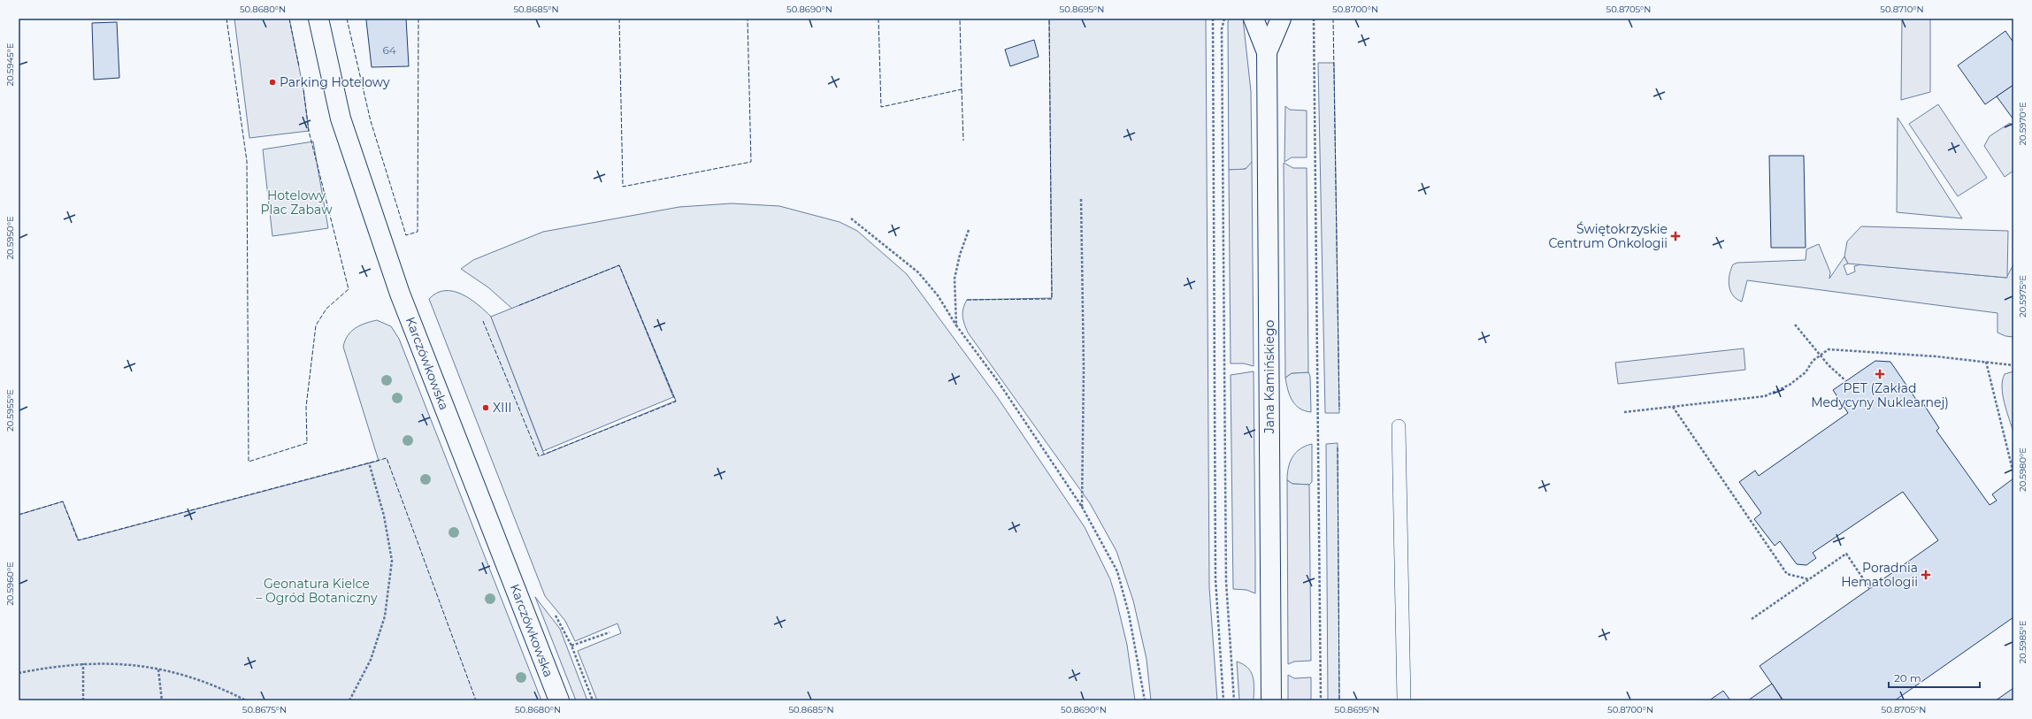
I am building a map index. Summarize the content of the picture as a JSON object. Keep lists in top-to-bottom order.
{
  "streets": {
    "street": ["Karczówkowska", "Jana Kamińskiego"]
  },
  "parks": ["Hotelowy Plac Zabaw", "Geonatura Kielce – Ogród Botaniczny"],
  "places": {
    "other": ["Parking Hotelowy", "XIII"],
    "health": ["Świętokrzyskie Centrum Onkologii", "PET (Zakład Medycyny Nuklearnej)", "Poradnia Hematologii"]
  },
  "house_numbers": ["64"],
  "scale_bar": "20 m",
  "coordinates": [
    "50.8680°N",
    "50.8685°N",
    "50.8690°N",
    "50.8695°N",
    "50.8700°N",
    "50.8705°N",
    "50.8710°N",
    "20.5945°E",
    "20.5970°E",
    "20.5950°E",
    "20.5975°E",
    "20.5955°E",
    "20.5980°E",
    "20.5960°E",
    "20.5985°E",
    "50.8675°N"
  ]
}
